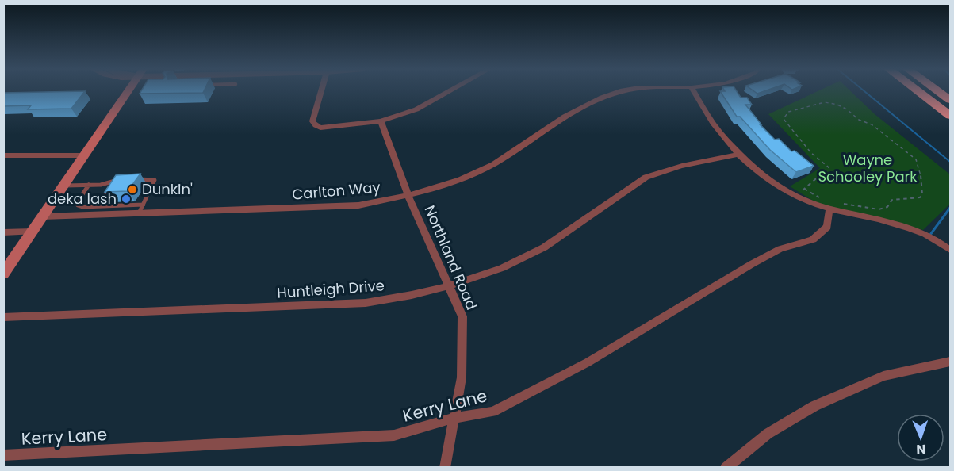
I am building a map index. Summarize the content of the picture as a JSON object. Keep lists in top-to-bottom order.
{
  "streets": {
    "street": [
      "Carlton Way",
      "Northland Road",
      "Huntleigh Drive",
      "Kerry Lane"
    ]
  },
  "crossings": [
    ["Carlton Way", "Northland Road"],
    ["Northland Road", "Huntleigh Drive"],
    ["Northland Road", "Kerry Lane"]
  ],
  "parks": ["Wayne Schooley Park"],
  "places": ["Dunkin'", "deka lash"],
  "north": "bottom"
}
